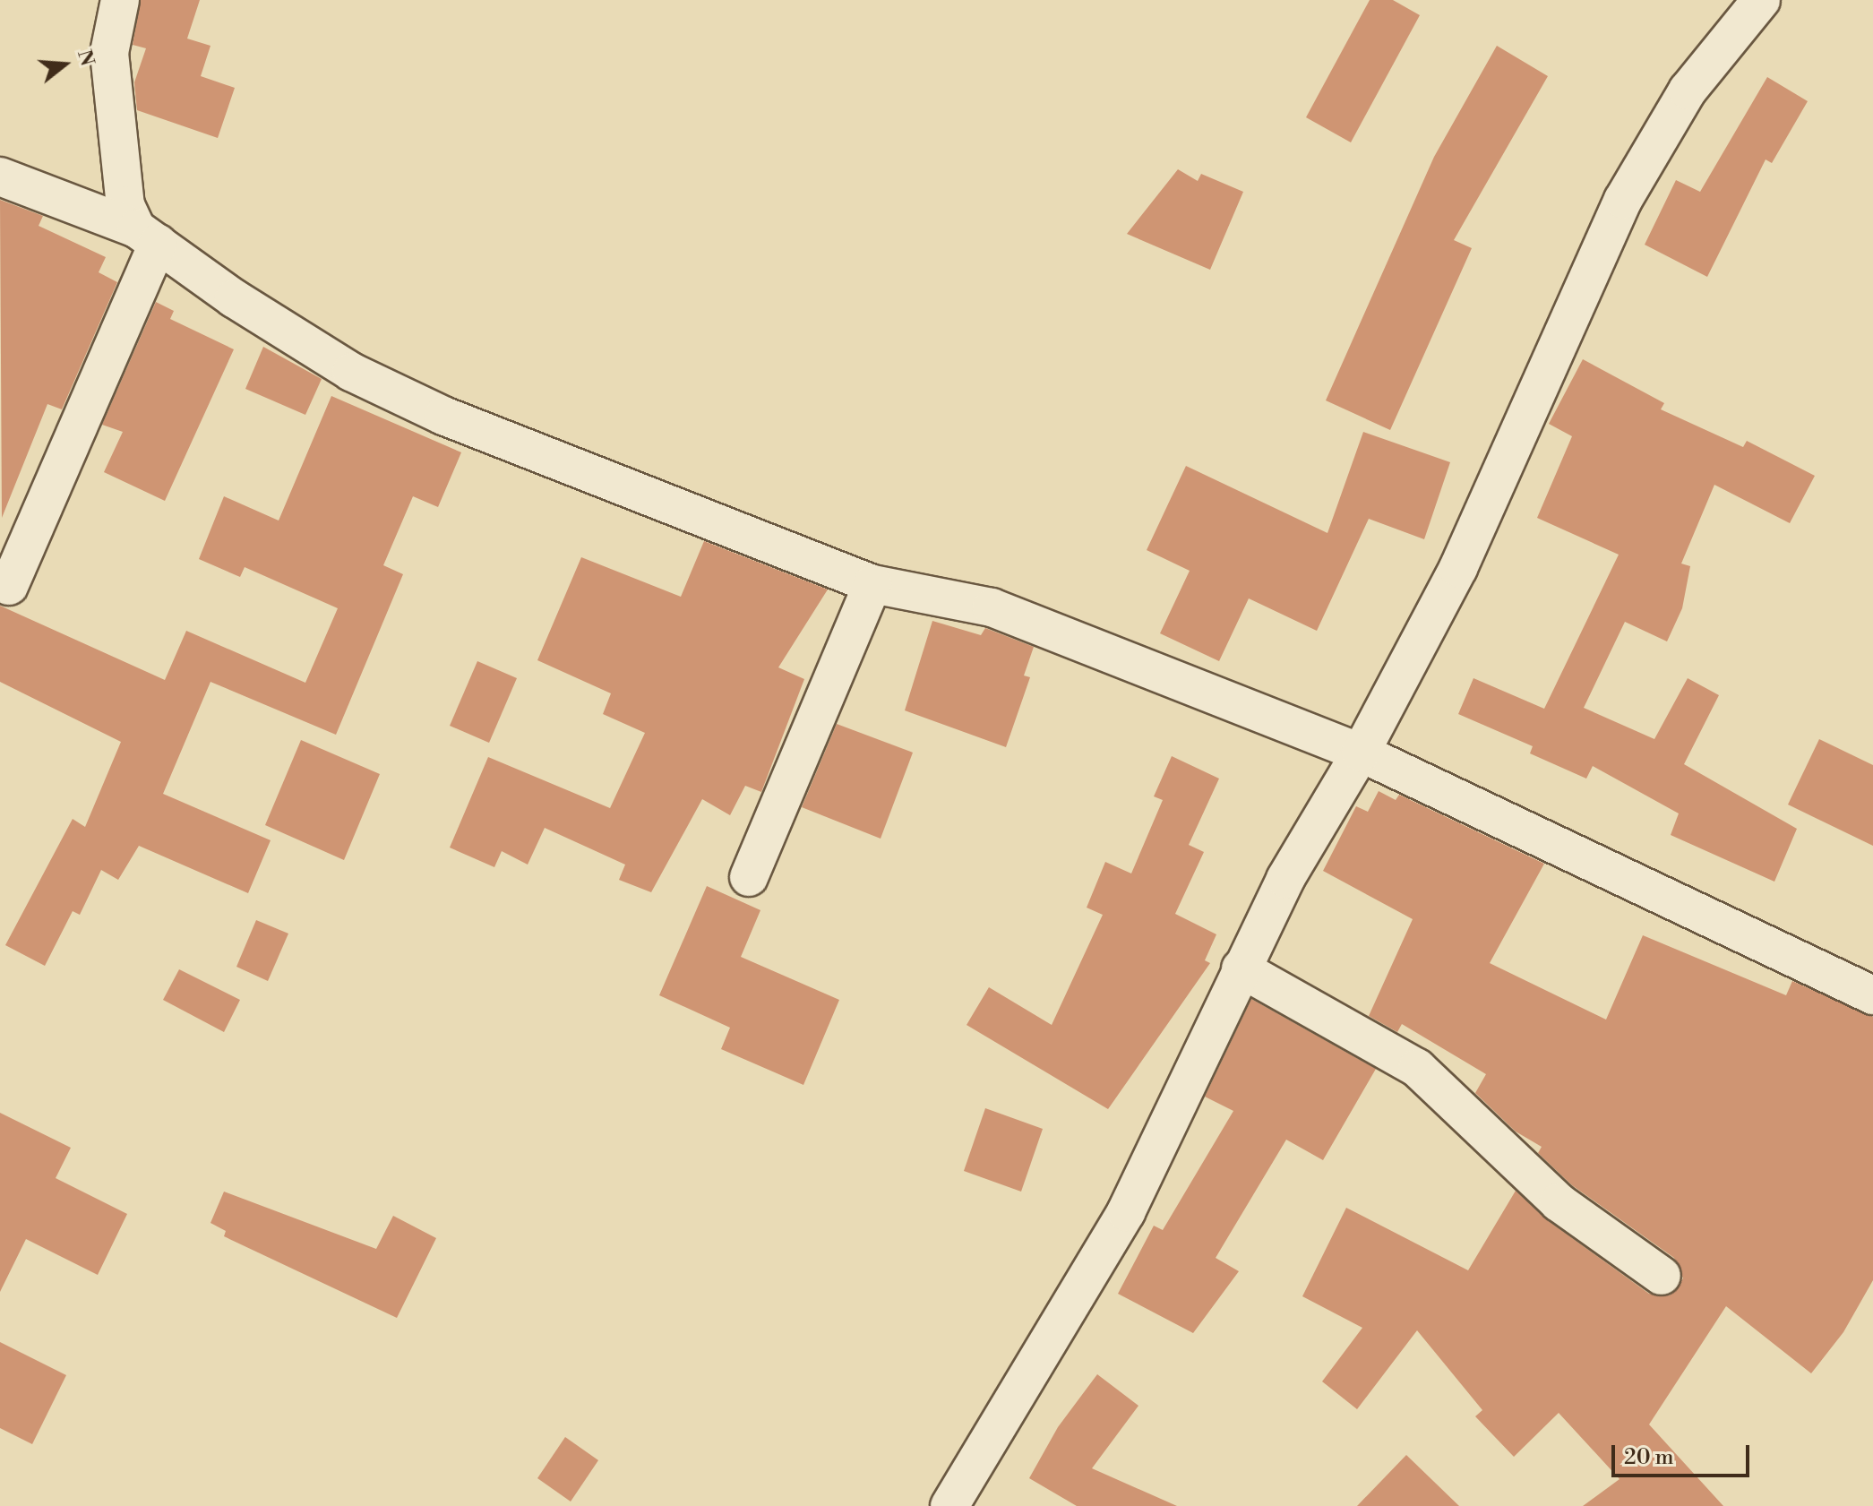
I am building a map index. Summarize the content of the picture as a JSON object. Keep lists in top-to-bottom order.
{
  "scale_bar": "20 m",
  "north": "right"
}
